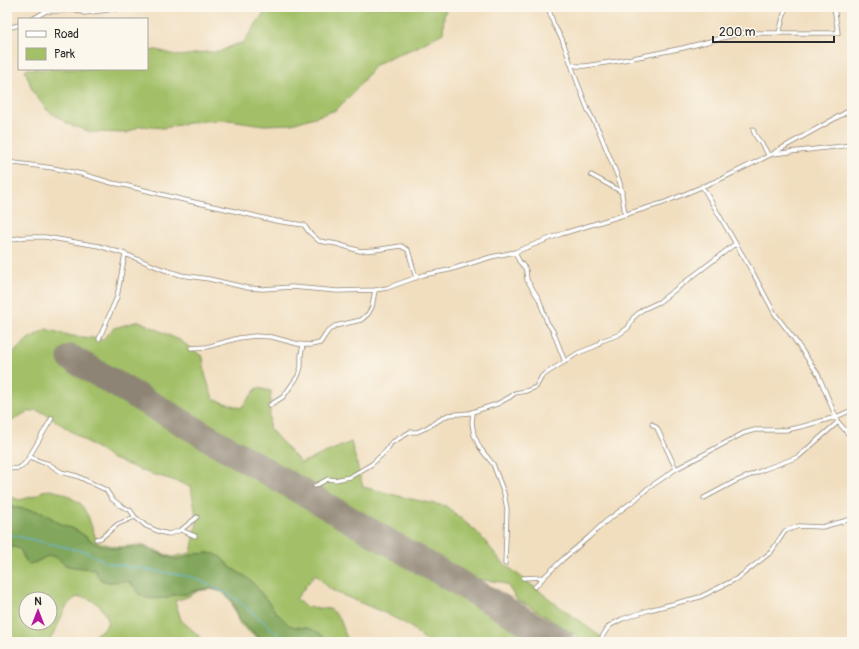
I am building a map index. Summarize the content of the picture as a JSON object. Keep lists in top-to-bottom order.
{
  "legend": ["Road", "Park"],
  "scale_bar": "200 m",
  "north": "top"
}
